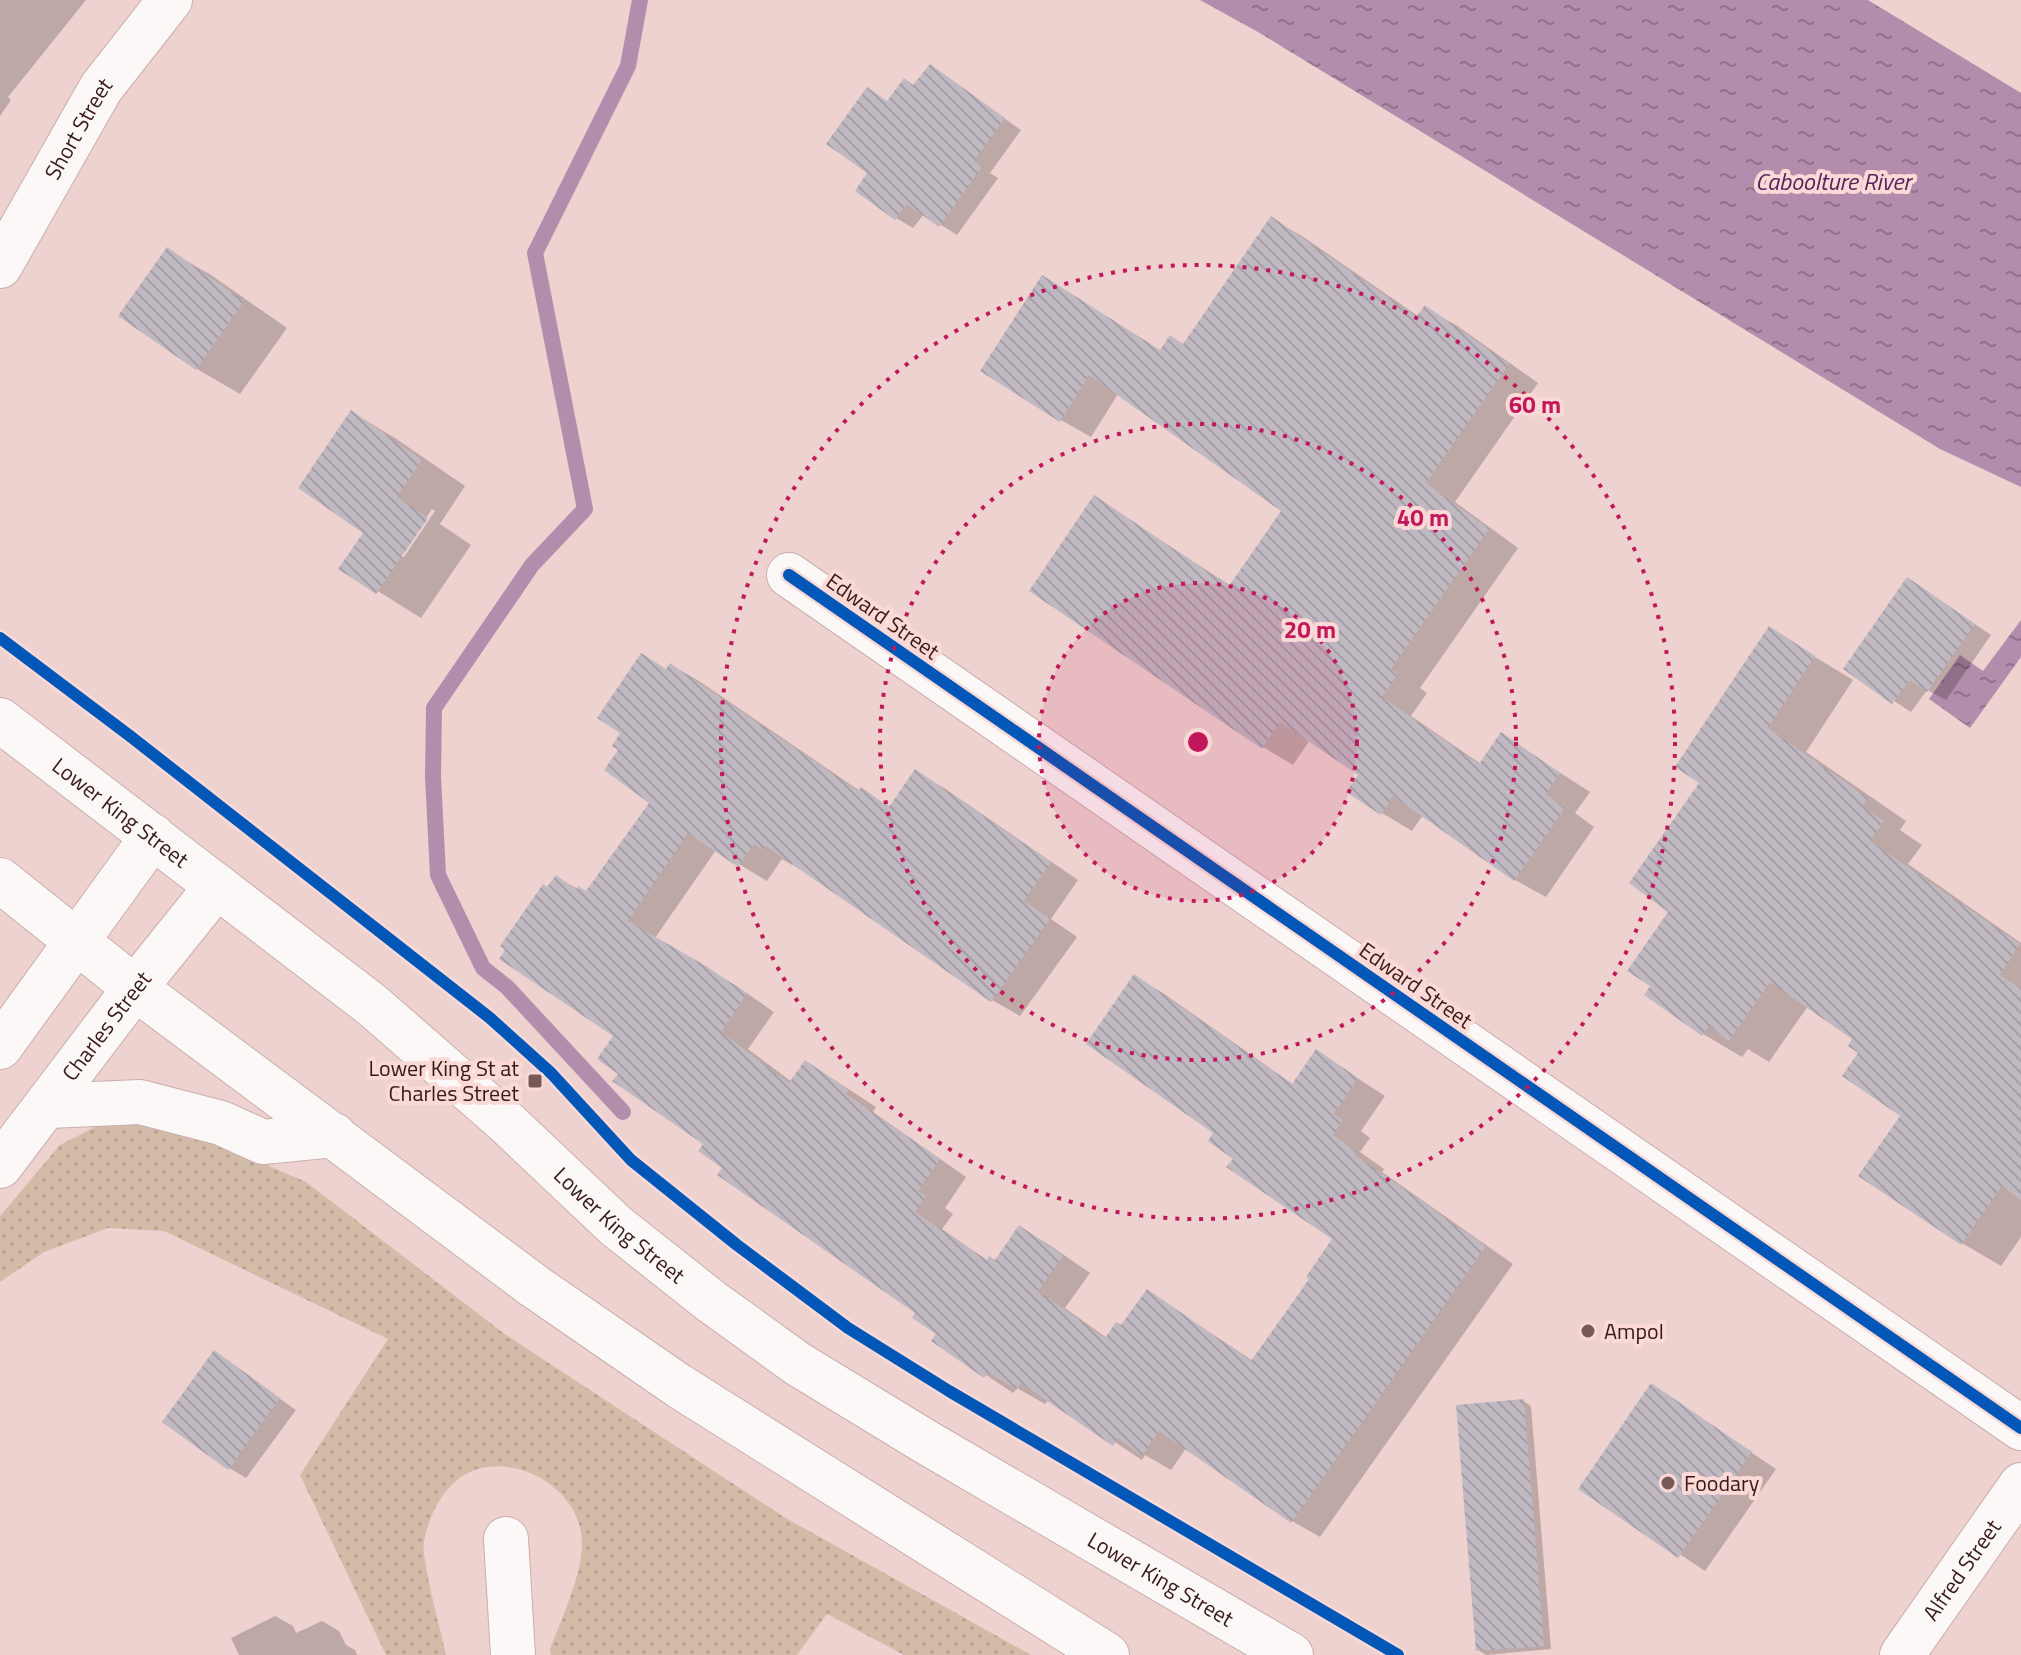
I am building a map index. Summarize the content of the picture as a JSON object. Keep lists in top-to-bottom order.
{
  "streets": {
    "main road": [
      "Short Street",
      "Edward Street",
      "Lower King Street",
      "Charles Street",
      "Alfred Street"
    ]
  },
  "crossings": [
    ["Lower King Street", "Charles Street"]
  ],
  "water": ["Caboolture River"],
  "places": {
    "transit": ["Lower King St at Charles Street"],
    "other": ["Ampol", "Foodary"]
  },
  "rings": ["60 m", "40 m", "20 m"]
}
